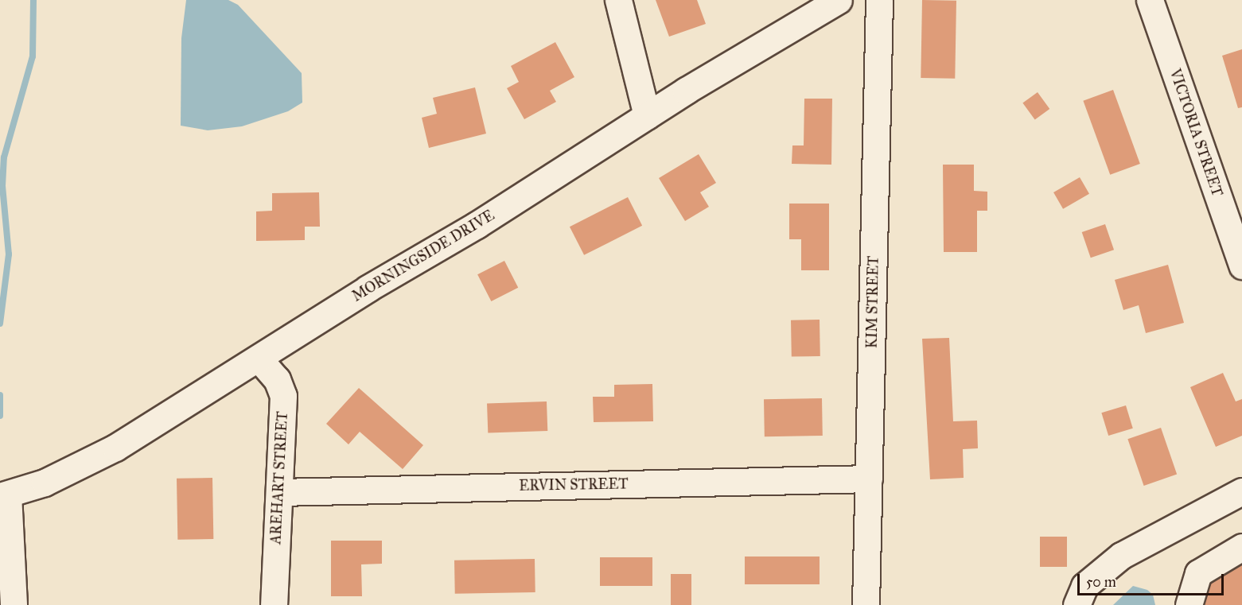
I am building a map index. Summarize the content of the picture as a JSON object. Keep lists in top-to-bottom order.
{
  "streets": {
    "street": [
      "VICTORIA STREET",
      "MORNINGSIDE DRIVE",
      "KIM STREET",
      "AREHART STREET",
      "ERVIN STREET"
    ]
  },
  "crossings": [
    ["MORNINGSIDE DRIVE", "AREHART STREET"],
    ["KIM STREET", "ERVIN STREET"],
    ["AREHART STREET", "ERVIN STREET"]
  ],
  "scale_bar": "50 m"
}
